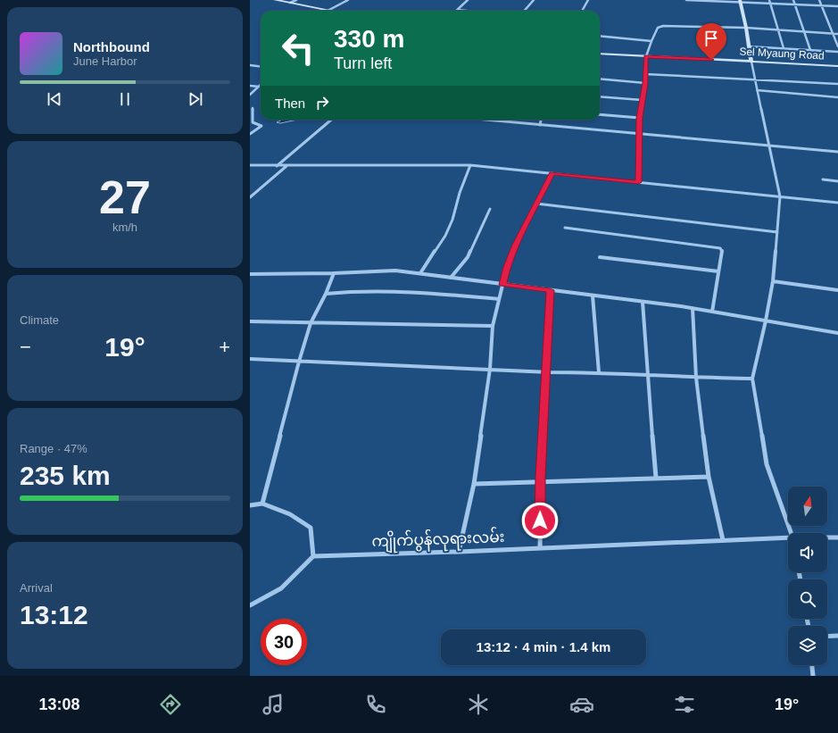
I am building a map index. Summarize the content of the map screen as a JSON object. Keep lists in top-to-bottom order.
{
  "streets": {
    "main road": ["Sel Myaung Road"],
    "street": ["ကျိုက်ပွန်လုရားလမ်း"]
  },
  "north": "top",
  "page": {
    "turn": ["330 m", "Turn left"],
    "song": ["Northbound", "June Harbor"],
    "then": "Then",
    "tile": [
      ["27", "km/h"],
      "Climate",
      ["Range · 47%", "235 km"],
      ["Arrival", "13:12"]
    ],
    "heat": ["−", "19°", "+"],
    "limit": "30",
    "trip": "13:12 · 4 min · 1.4 km",
    "tabs": ["13:08", "19°"]
  }
}
